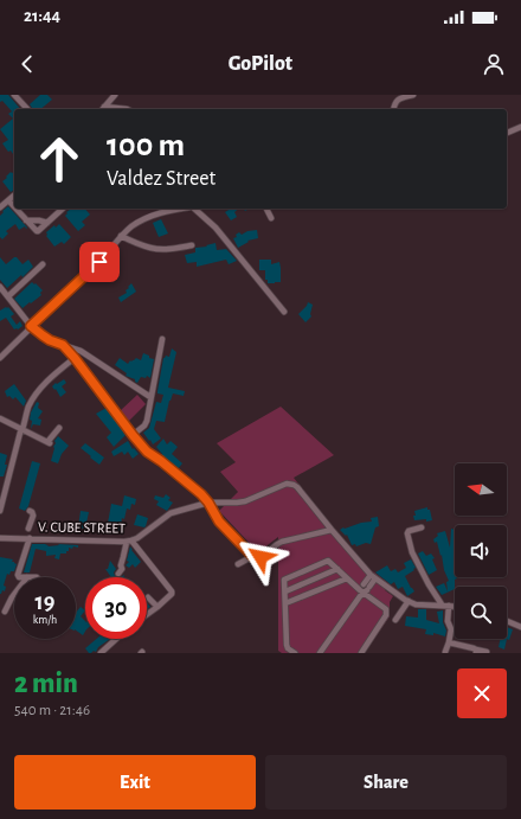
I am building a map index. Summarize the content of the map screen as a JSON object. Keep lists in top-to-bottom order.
{
  "streets": {
    "street": ["V. CUBE STREET"]
  },
  "north": "left",
  "page": {
    "status": "21:44",
    "header": "GoPilot",
    "turn": ["100 m", "Valdez Street"],
    "speed": "19 km/h",
    "limit": "30",
    "heading": ["2 min", "540 m · 21:46"],
    "buttons": ["Exit", "Share"]
  }
}
